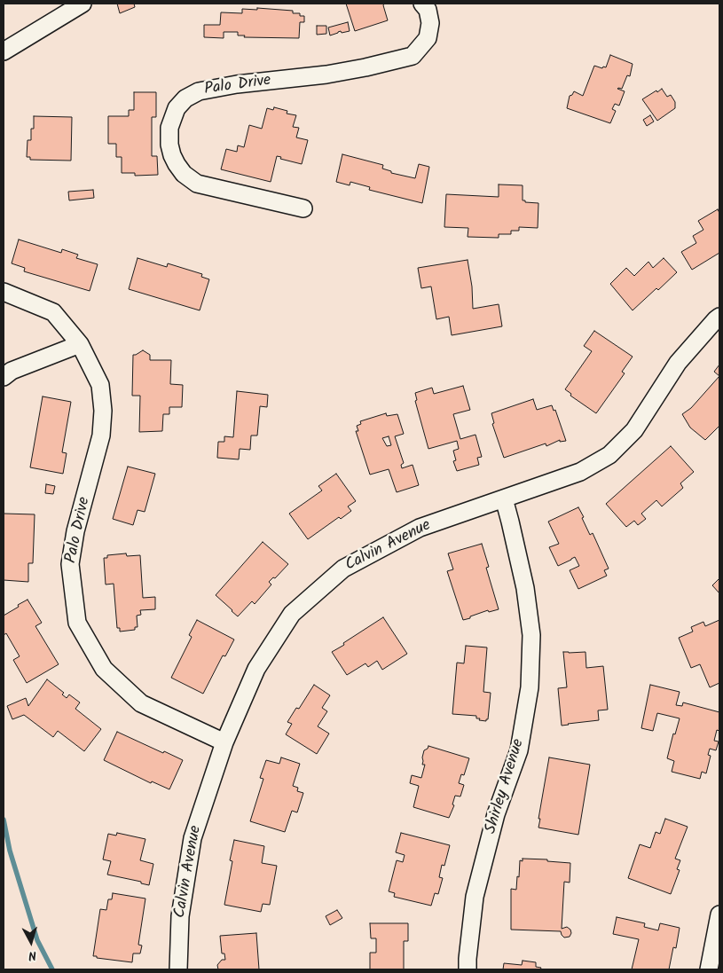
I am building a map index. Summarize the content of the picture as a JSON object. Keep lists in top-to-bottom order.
{
  "streets": {
    "street": ["Palo Drive", "Calvin Avenue", "Shirley Avenue"]
  },
  "crossings": [
    ["Palo Drive", "Calvin Avenue"],
    ["Calvin Avenue", "Shirley Avenue"]
  ],
  "north": "bottom"
}
